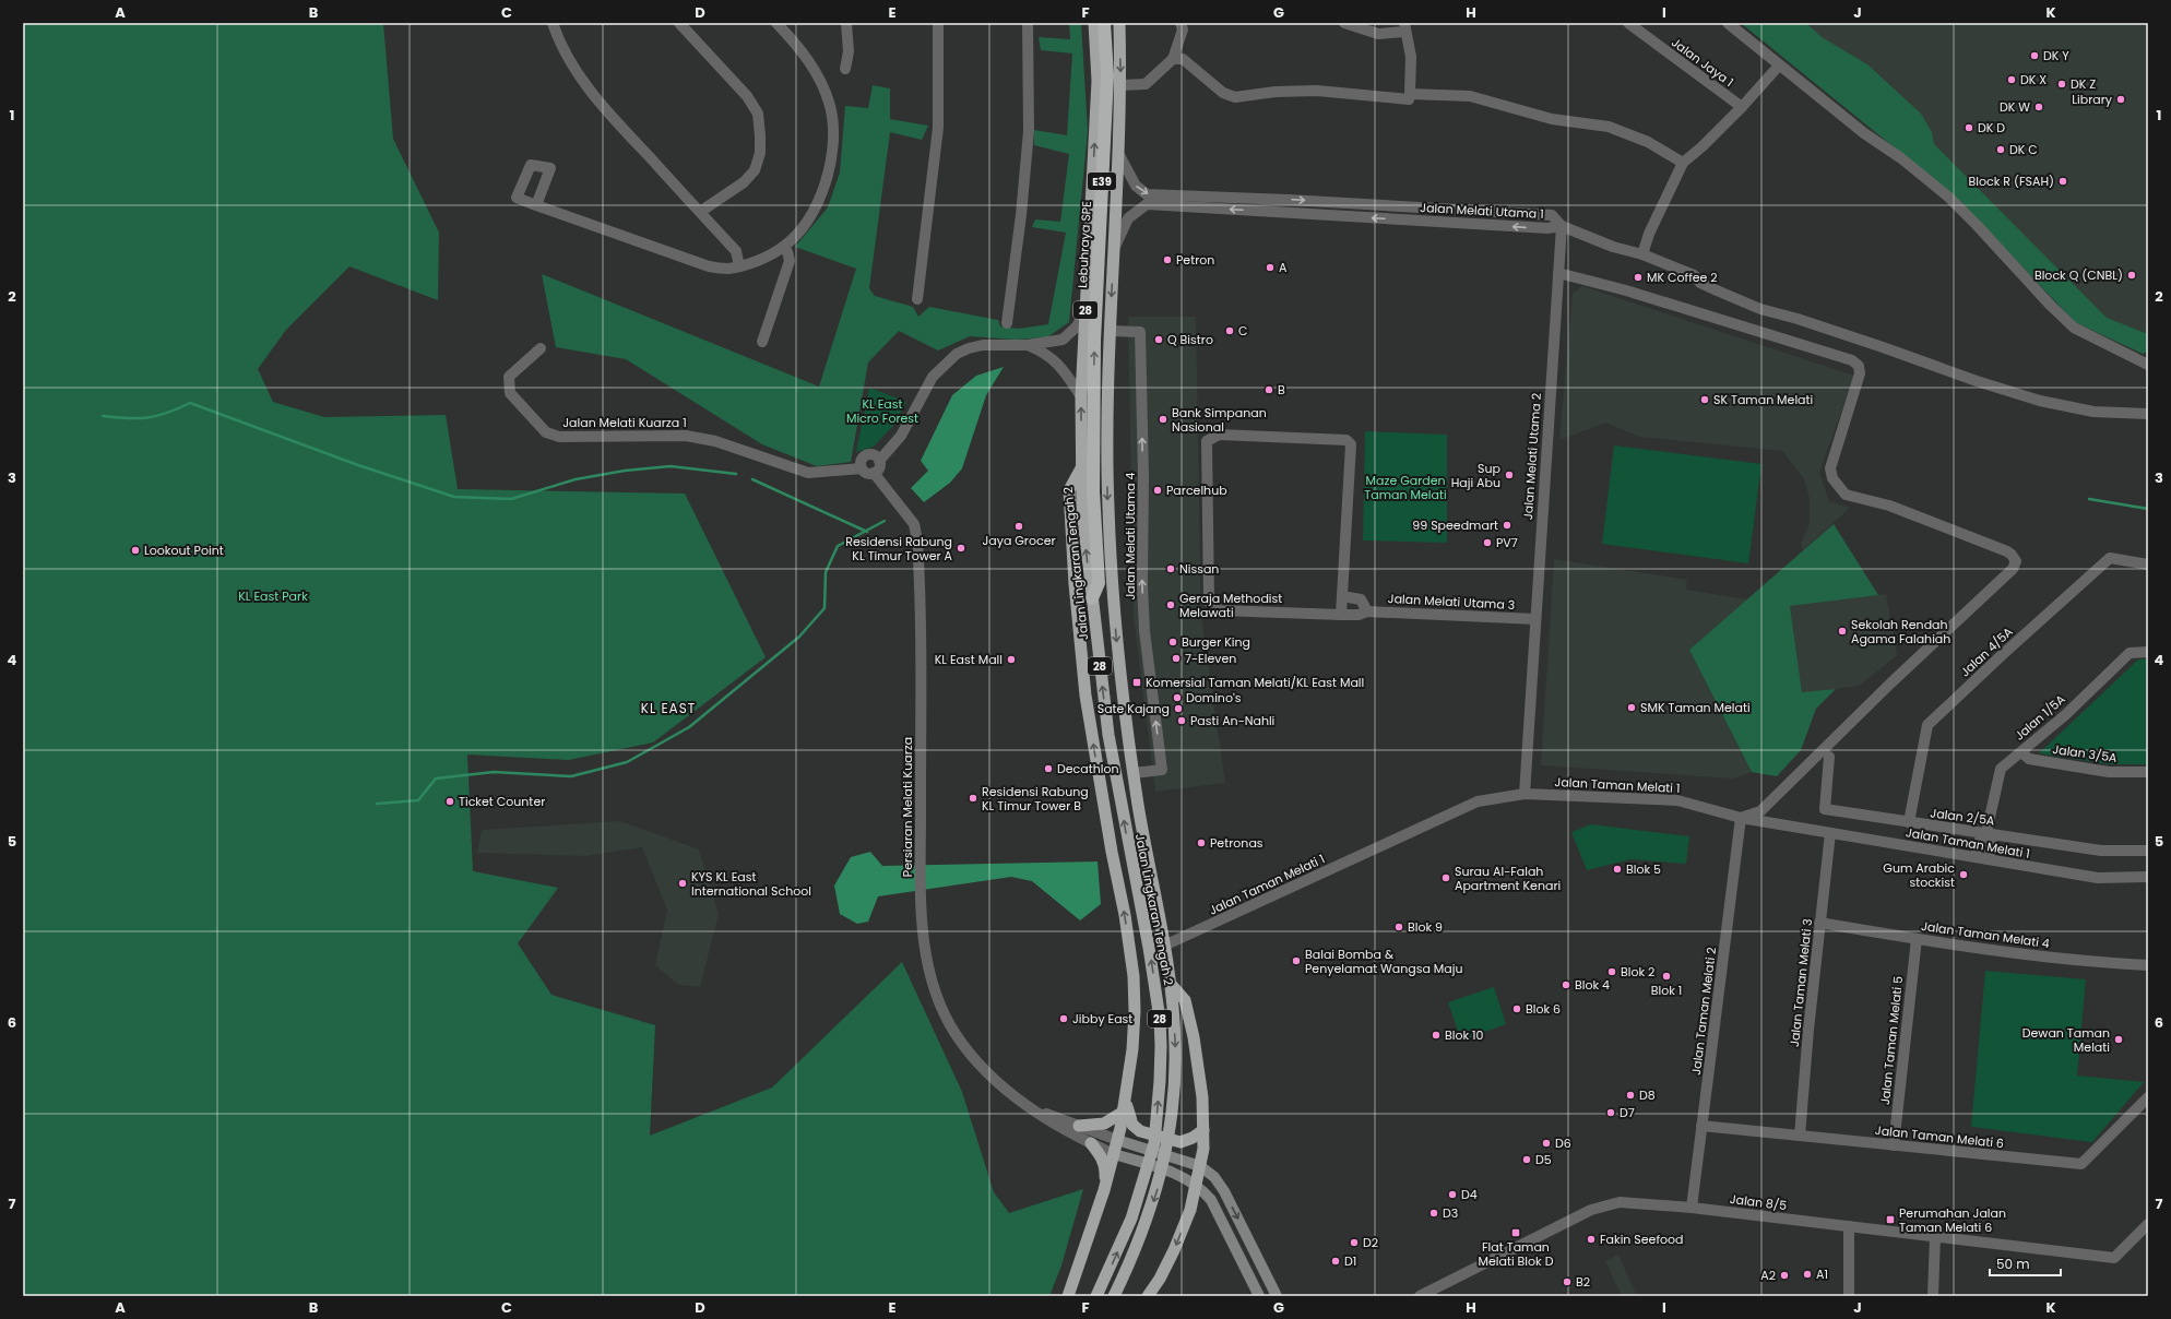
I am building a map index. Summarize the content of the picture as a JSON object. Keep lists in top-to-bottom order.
{
  "streets": {
    "highway": [
      "E39",
      "Lebuhraya SPE",
      "28",
      "Jalan Lingkaran Tengah 2"
    ],
    "street": [
      "Jalan Jaya 1",
      "Jalan Melati Utama 1",
      "Jalan Melati Kuarza 1",
      "Jalan Melati Utama 2",
      "Jalan Melati Utama 4",
      "Jalan Melati Utama 3",
      "Jalan 4/5A",
      "Jalan 1/5A",
      "Jalan 3/5A",
      "Jalan Taman Melati 1",
      "Persiaran Melati Kuarza",
      "Jalan 2/5A",
      "Jalan Taman Melati 4",
      "Jalan Taman Melati 3",
      "Jalan Taman Melati 2",
      "Jalan Taman Melati 5",
      "Jalan Taman Melati 6",
      "Jalan 8/5"
    ]
  },
  "crossings": [
    ["Jalan Melati Utama 1", "Jalan Melati Utama 2"],
    ["Jalan Melati Utama 1", "Jalan Lingkaran Tengah 2"],
    ["Lebuhraya SPE", "Jalan Lingkaran Tengah 2"],
    ["Jalan Melati Kuarza 1", "Persiaran Melati Kuarza"],
    ["Jalan Melati Utama 2", "Jalan Melati Utama 3"],
    ["Jalan Melati Utama 2", "Jalan Taman Melati 1"],
    ["Jalan Melati Utama 4", "Jalan Lingkaran Tengah 2"],
    ["Jalan Lingkaran Tengah 2", "Jalan Taman Melati 1"],
    ["Jalan 4/5A", "Jalan 2/5A"],
    ["Jalan 1/5A", "Jalan 3/5A"],
    ["Jalan 1/5A", "Jalan Taman Melati 1"],
    ["Jalan 1/5A", "Jalan 2/5A"],
    ["Jalan Taman Melati 1", "Jalan Taman Melati 3"],
    ["Jalan Taman Melati 1", "Jalan Taman Melati 2"],
    ["Jalan Taman Melati 4", "Jalan Taman Melati 3"],
    ["Jalan Taman Melati 4", "Jalan Taman Melati 5"],
    ["Jalan Taman Melati 3", "Jalan Taman Melati 6"],
    ["Jalan Taman Melati 2", "Jalan Taman Melati 6"],
    ["Jalan Taman Melati 2", "Jalan 8/5"],
    ["Jalan Taman Melati 5", "Jalan Taman Melati 6"]
  ],
  "one_way": ["Lebuhraya SPE", "Jalan Melati Utama 4"],
  "districts": ["KL EAST"],
  "parks": ["KL East Micro Forest", "Maze Garden Taman Melati", "KL East Park"],
  "places": {
    "other": [
      "DK Y",
      "DK X",
      "DK Z",
      "Library",
      "DK W",
      "DK D",
      "DK C",
      "Block R (FSAH)",
      "Petron",
      "A",
      "Block Q (CNBL)",
      "MK Coffee 2",
      "C",
      "Q Bistro",
      "B",
      "SK Taman Melati",
      "Bank Simpanan Nasional",
      "Sup Haji Abu",
      "Parcelhub",
      "99 Speedmart",
      "Jaya Grocer",
      "PV7",
      "Residensi Rabung KL Timur Tower A",
      "Lookout Point",
      "Nissan",
      "Geraja Methodist Melawati",
      "Sekolah Rendah Agama Falahiah",
      "Burger King",
      "7-Eleven",
      "KL East Mall",
      "Domino's",
      "SMK Taman Melati",
      "Sate Kajang",
      "Pasti An-Nahli",
      "Decathlon",
      "Residensi Rabung KL Timur Tower B",
      "Ticket Counter",
      "Petronas",
      "Blok 5",
      "Gum Arabic stockist",
      "Surau Al-Falah Apartment Kenari",
      "KYS KL East International School",
      "Blok 9",
      "Balai Bomba & Penyelamat Wangsa Maju",
      "Blok 2",
      "Blok 1",
      "Blok 4",
      "Blok 6",
      "Jibby East",
      "Blok 10",
      "Dewan Taman Melati",
      "D8",
      "D7",
      "D6",
      "D5",
      "D4",
      "D3",
      "Fakin Seefood",
      "D2",
      "D1",
      "A1",
      "A2",
      "B2"
    ],
    "transit": ["Komersial Taman Melati/KL East Mall", "Perumahan Jalan Taman Melati 6", "Flat Taman Melati Blok D"]
  },
  "scale_bar": "50 m",
  "grid": {
    "columns": [
      "A",
      "B",
      "C",
      "D",
      "E",
      "F",
      "G",
      "H",
      "I",
      "J",
      "K"
    ],
    "rows": [
      "1",
      "2",
      "3",
      "4",
      "5",
      "6",
      "7"
    ]
  }
}
